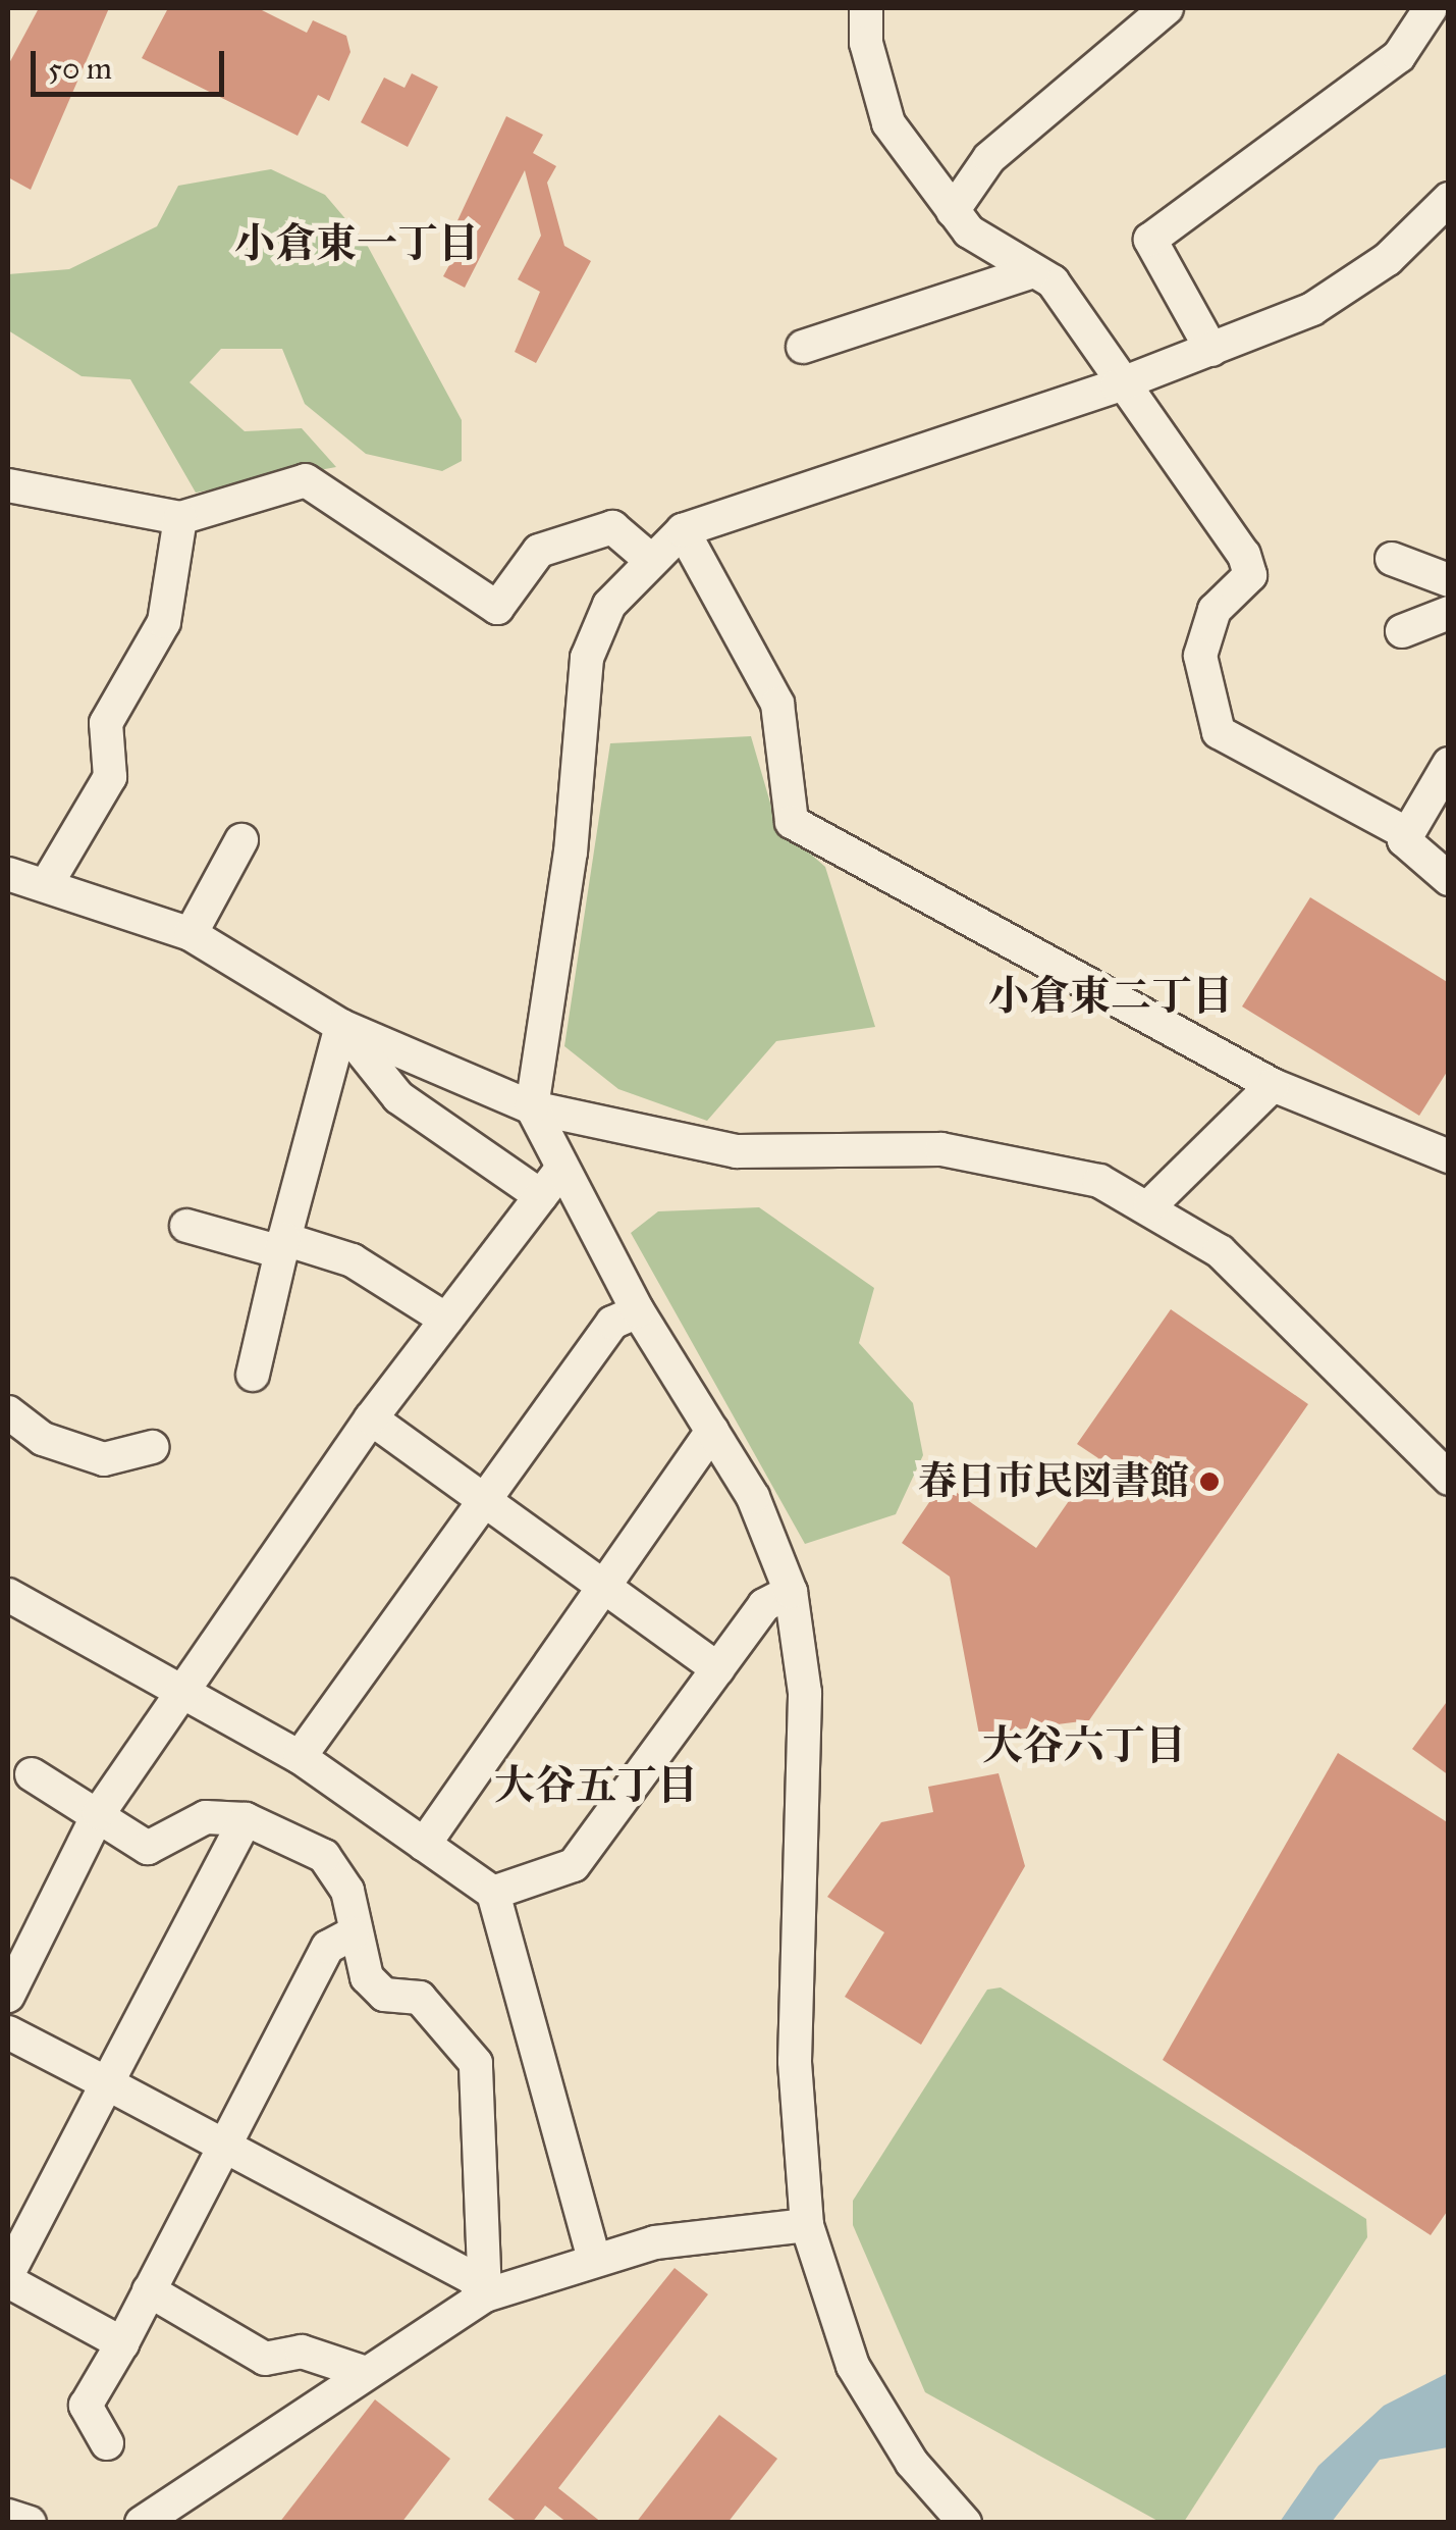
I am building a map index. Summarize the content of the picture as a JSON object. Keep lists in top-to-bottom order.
{
  "districts": [
    "小倉東一丁目",
    "小倉東二丁目",
    "大谷六丁目",
    "大谷五丁目"
  ],
  "places": ["春日市民図書館"],
  "scale_bar": "50 m"
}
